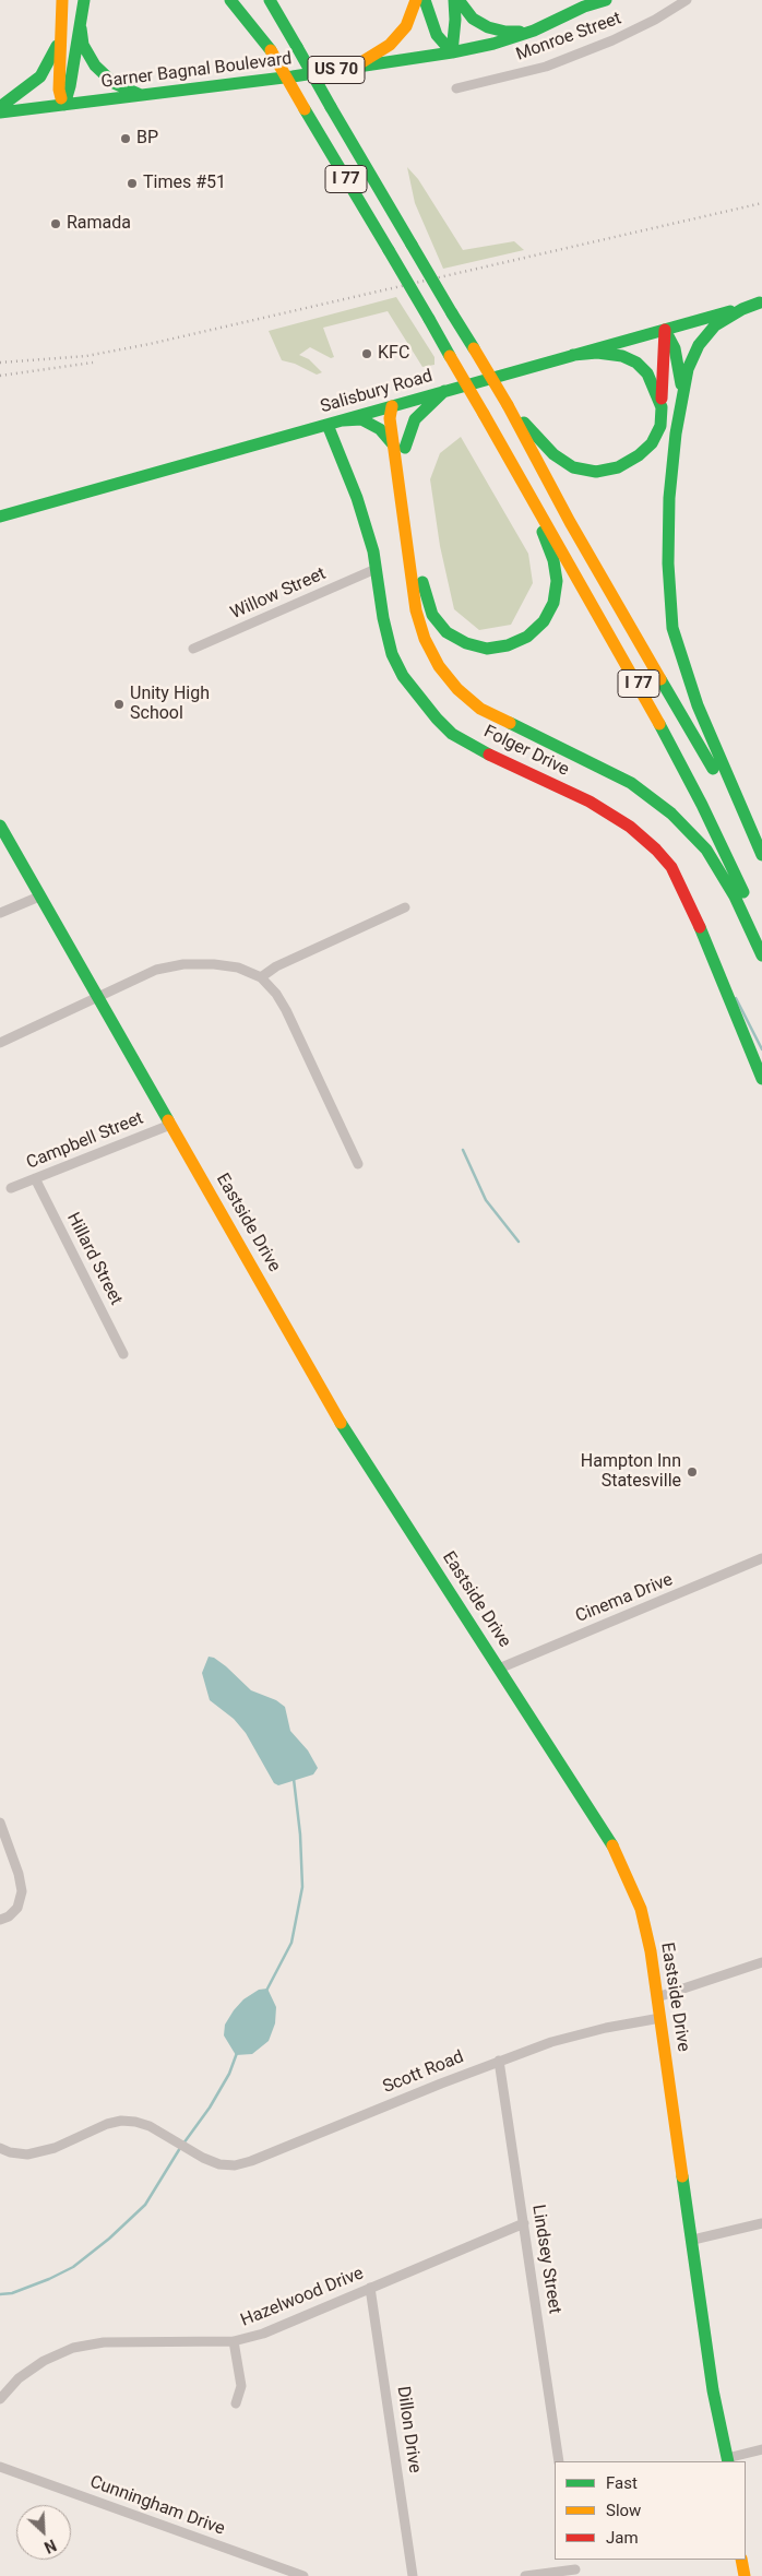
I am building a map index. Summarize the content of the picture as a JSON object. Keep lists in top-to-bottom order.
{
  "streets": {
    "main road": [
      "US 70",
      "Garner Bagnal Boulevard",
      "I 77",
      "Salisbury Road",
      "Folger Drive",
      "Eastside Drive"
    ],
    "street": [
      "Monroe Street",
      "Willow Street",
      "Campbell Street",
      "Hillard Street",
      "Cinema Drive",
      "Scott Road",
      "Lindsey Street",
      "Hazelwood Drive",
      "Dillon Drive",
      "Cunningham Drive"
    ]
  },
  "crossings": [
    ["Salisbury Road", "Folger Drive"],
    ["Willow Street", "Folger Drive"],
    ["Campbell Street", "Eastside Drive"],
    ["Campbell Street", "Hillard Street"],
    ["Eastside Drive", "Cinema Drive"],
    ["Eastside Drive", "Scott Road"],
    ["Scott Road", "Lindsey Street"],
    ["Lindsey Street", "Hazelwood Drive"],
    ["Hazelwood Drive", "Dillon Drive"]
  ],
  "places": [
    "BP",
    "Times #51",
    "Ramada",
    "KFC",
    "Unity High School",
    "Hampton Inn Statesville"
  ],
  "legend": ["Fast", "Slow", "Jam"],
  "north": "bottom right"
}
